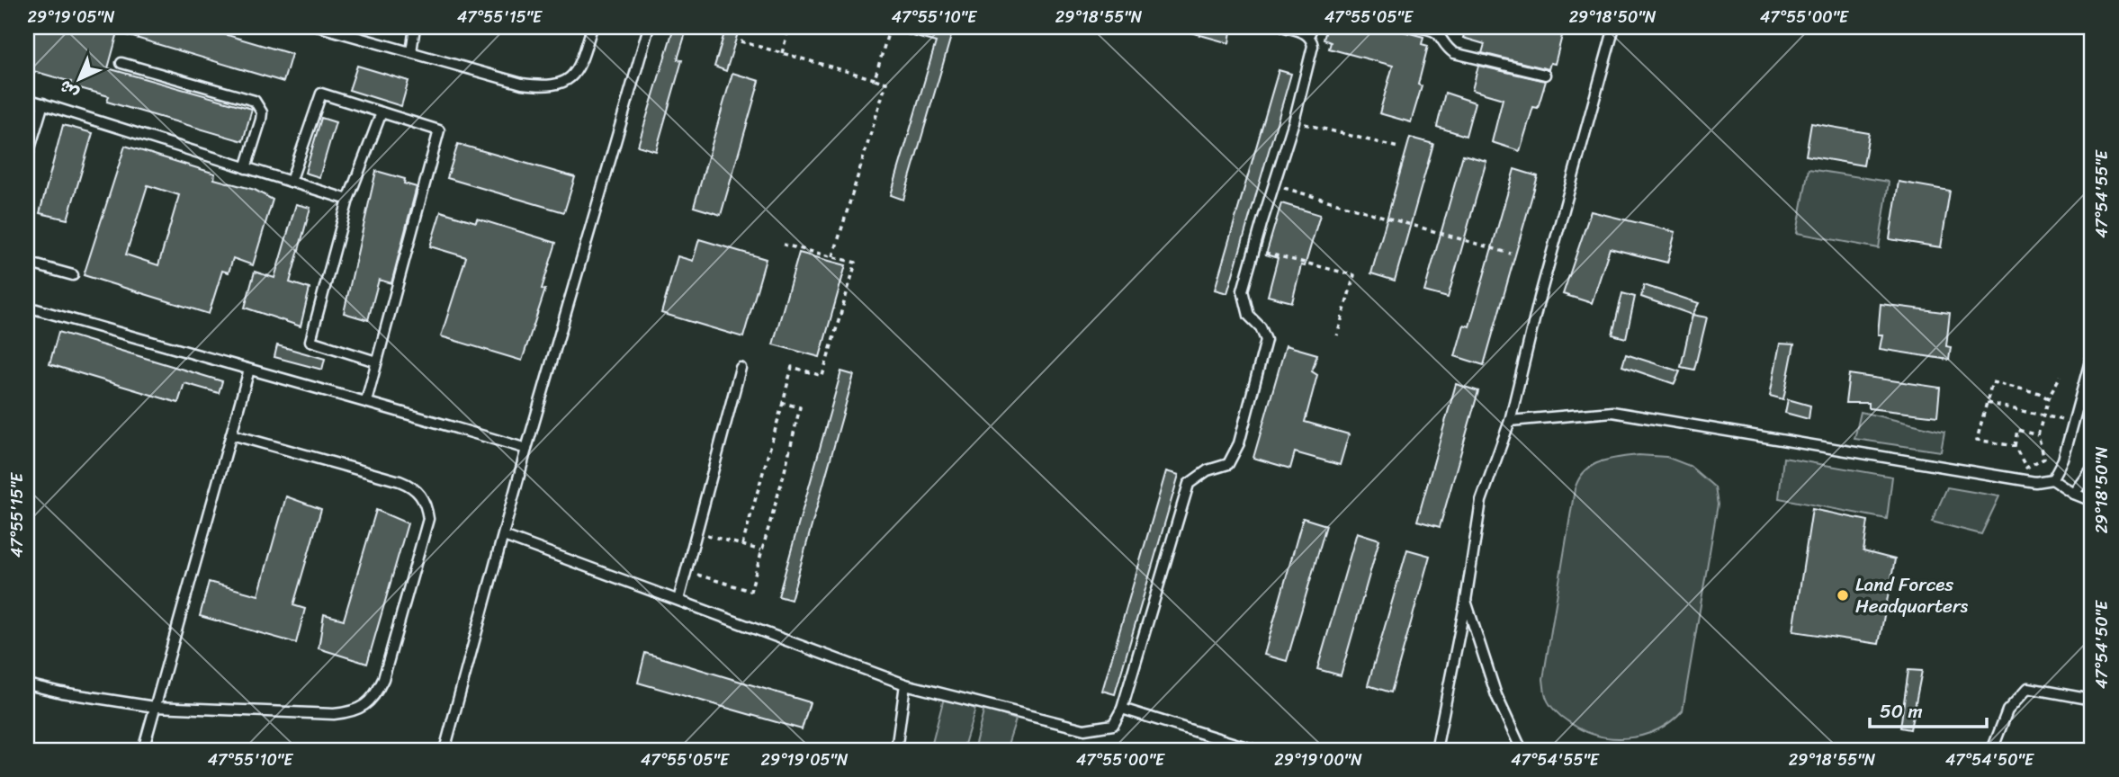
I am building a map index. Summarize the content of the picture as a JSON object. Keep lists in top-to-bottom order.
{
  "places": ["Land Forces Headquarters"],
  "scale_bar": "50 m",
  "north": "bottom left",
  "coordinates": [
    "29°19'05\"N",
    "47°55'15\"E",
    "47°55'10\"E",
    "29°18'55\"N",
    "47°55'05\"E",
    "29°18'50\"N",
    "47°55'00\"E",
    "47°54'55\"E",
    "47°54'50\"E",
    "29°19'00\"N"
  ]
}
